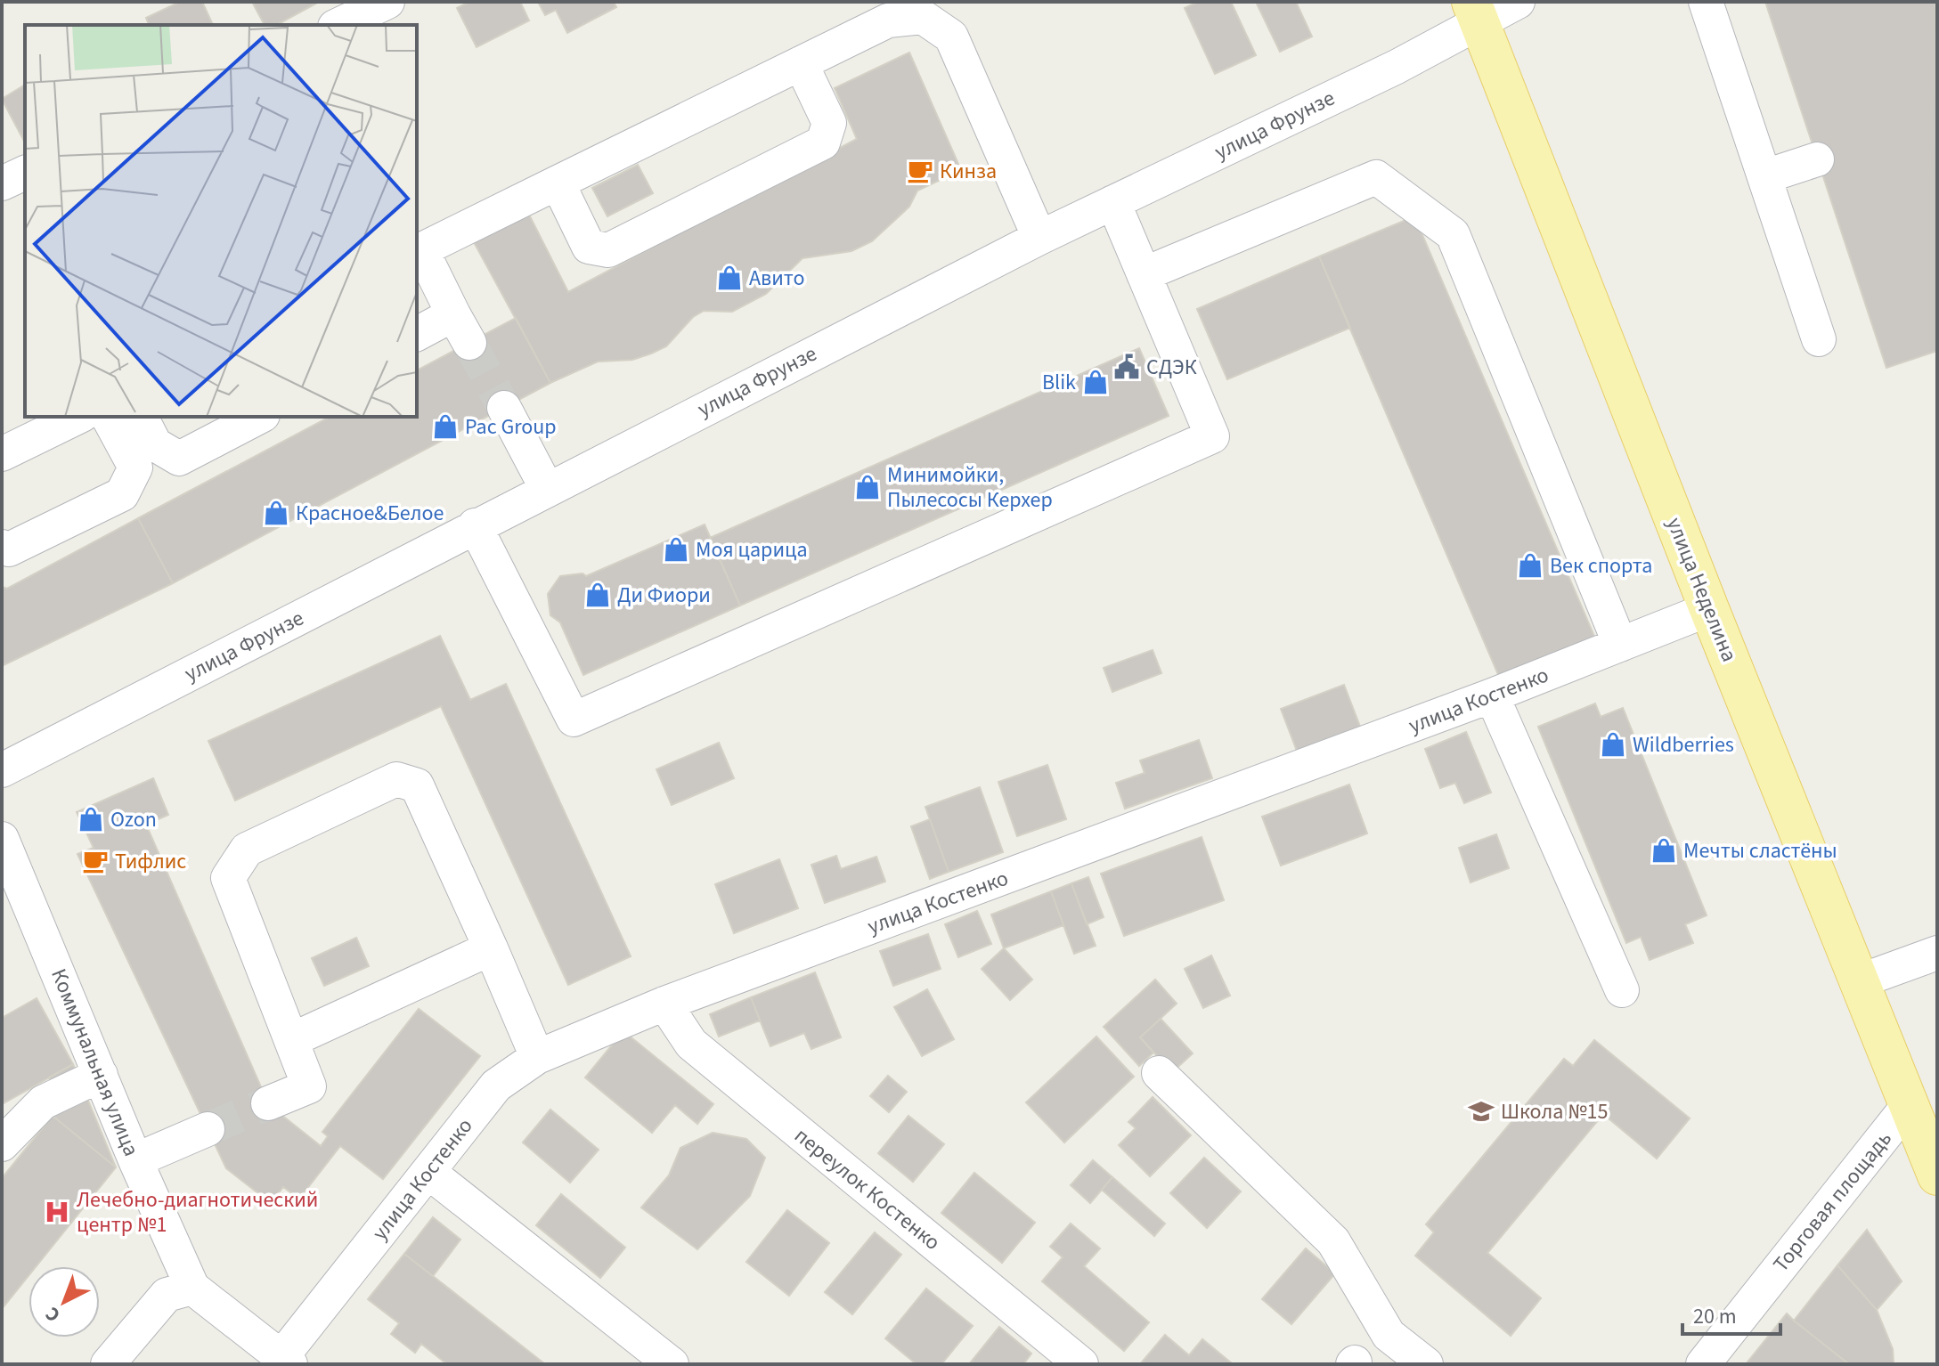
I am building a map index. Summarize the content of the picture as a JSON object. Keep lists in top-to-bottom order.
{
  "streets": {
    "main road": ["улица Неделина"],
    "street": [
      "улица Фрунзе",
      "улица Костенко",
      "Коммунальная улица",
      "переулок Костенко",
      "Торговая площадь"
    ]
  },
  "crossings": [
    ["улица Фрунзе", "улица Неделина"],
    ["улица Неделина", "улица Костенко"],
    ["улица Неделина", "Торговая площадь"],
    ["улица Костенко", "Коммунальная улица"],
    ["улица Костенко", "переулок Костенко"]
  ],
  "places": {
    "cafe": ["Кинза", "Тифлис"],
    "shop": [
      "Авито",
      "Blik",
      "Pac Group",
      "Минимойки, Пылесосы Керхер",
      "Красное&Белое",
      "Моя царица",
      "Век спорта",
      "Ди Фиори",
      "Wildberries",
      "Ozon",
      "Мечты сластёны"
    ],
    "public building": ["СДЭК"],
    "school or university": ["Школа №15"],
    "hospital": ["Лечебно-диагнотический центр №1"]
  },
  "scale_bar": "20 m",
  "north": "bottom left"
}
